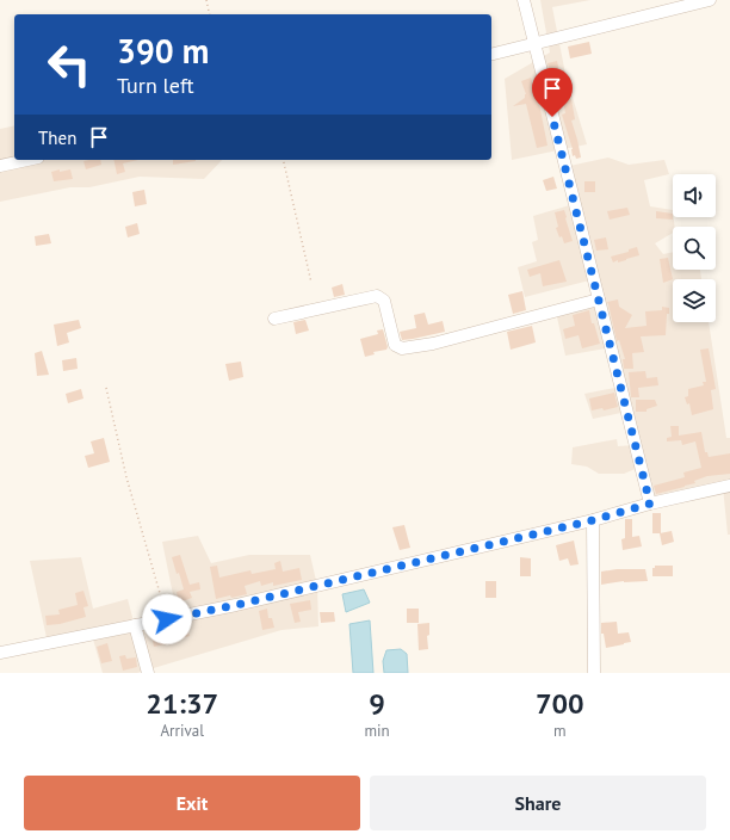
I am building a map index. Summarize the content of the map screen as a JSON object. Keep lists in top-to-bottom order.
{
  "page": {
    "turn": ["390 m", "Turn left"],
    "then": "Then",
    "eta": [
      "21:37",
      "Arrival",
      "9",
      "min",
      "700",
      "m"
    ],
    "buttons": ["Exit", "Share"]
  }
}
